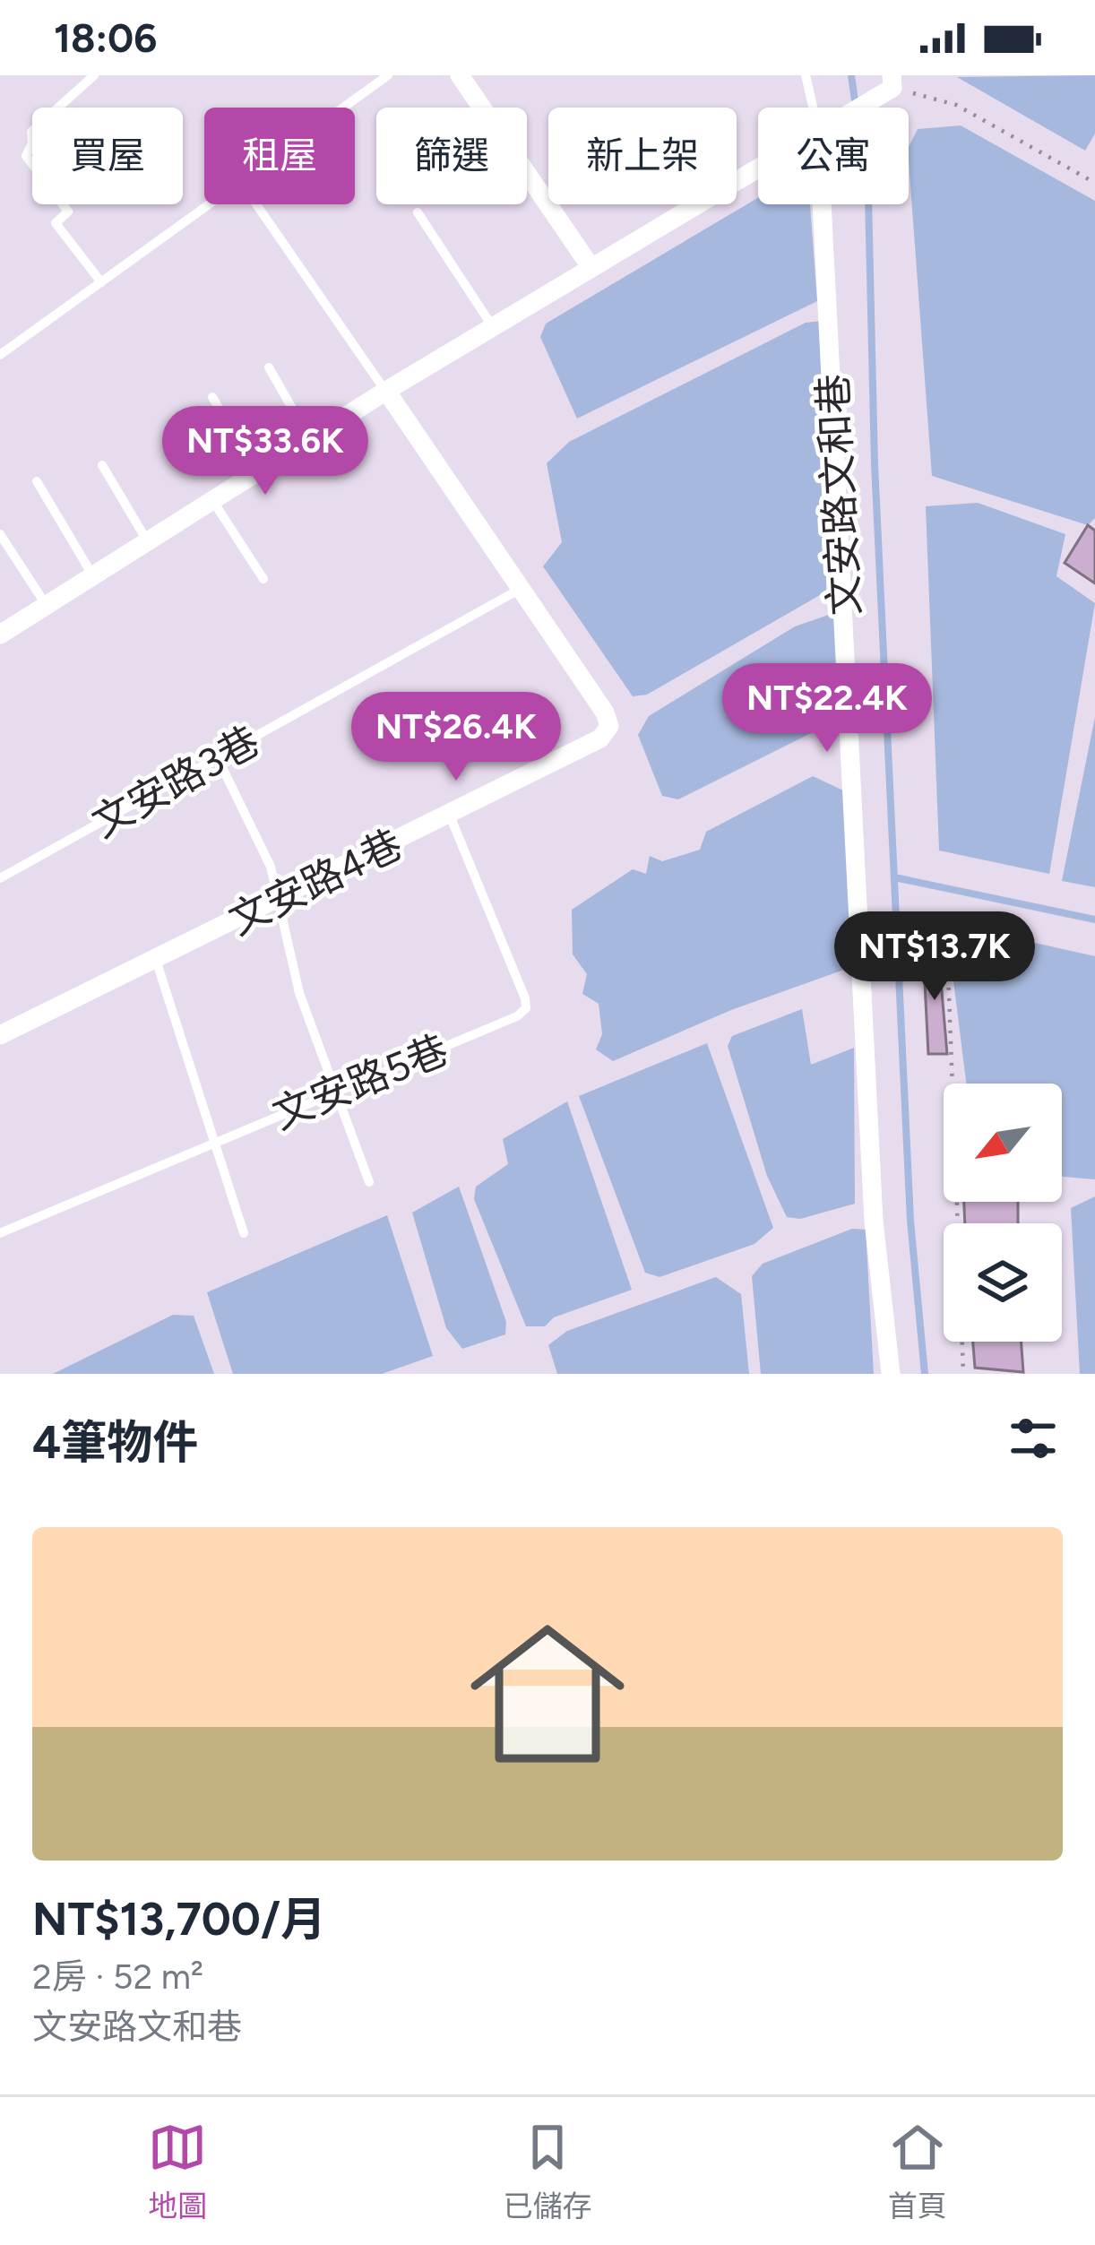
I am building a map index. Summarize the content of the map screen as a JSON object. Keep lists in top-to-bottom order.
{
  "streets": {
    "street": ["文安路文和巷", "文安路4巷"],
    "lane": ["文安路3巷", "文安路5巷"]
  },
  "crossings": [
    ["文安路3巷", "文安路4巷"],
    ["文安路4巷", "文安路5巷"]
  ],
  "north": "bottom left",
  "page": {
    "status": "18:06",
    "chip": [
      "買屋",
      "租屋",
      "篩選",
      "新上架",
      "公寓"
    ],
    "price": [
      "NT$33.6K",
      "NT$22.4K",
      "NT$26.4K",
      "NT$13.7K"
    ],
    "heading": "4筆物件",
    "list": [
      {
        "name": "NT$13,700/月",
        "note": "2房 · 52 m² · 文安路文和巷"
      }
    ],
    "tabs": ["地圖", "已儲存", "首頁"]
  }
}
